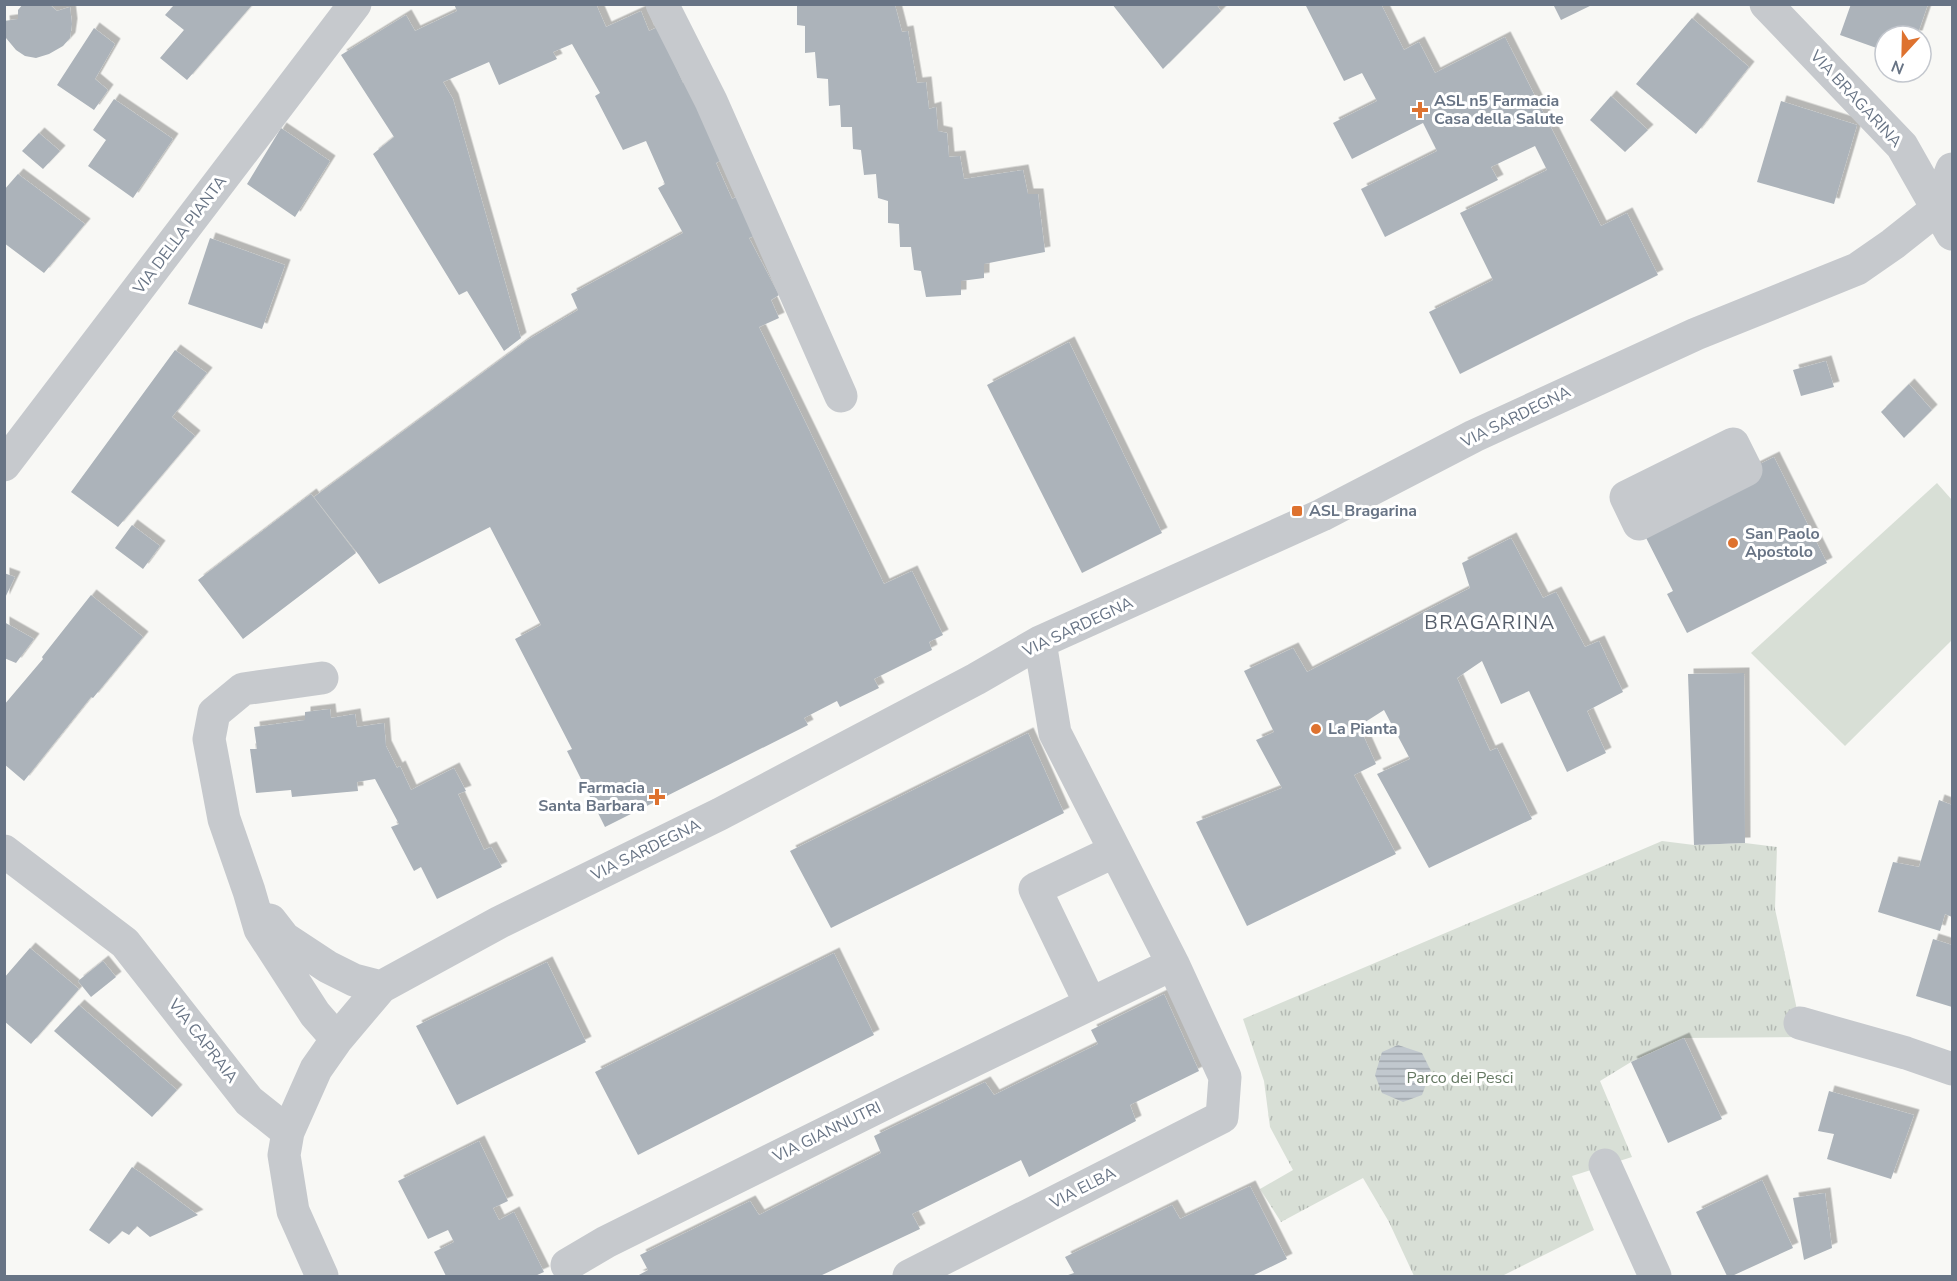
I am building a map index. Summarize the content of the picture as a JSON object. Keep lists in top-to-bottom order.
{
  "streets": {
    "street": [
      "VIA BRAGARINA",
      "VIA DELLA PIANTA",
      "VIA SARDEGNA",
      "VIA CAPRAIA",
      "VIA GIANNUTRI",
      "VIA ELBA"
    ]
  },
  "crossings": [
    ["VIA BRAGARINA", "VIA SARDEGNA"],
    ["VIA SARDEGNA", "VIA CAPRAIA"],
    ["VIA GIANNUTRI", "VIA ELBA"]
  ],
  "districts": ["BRAGARINA"],
  "parks": ["Parco dei Pesci"],
  "places": {
    "health": ["ASL n5 Farmacia Casa della Salute", "Farmacia Santa Barbara"],
    "transit": ["ASL Bragarina"],
    "other": ["San Paolo Apostolo", "La Pianta"]
  },
  "north": "bottom"
}
